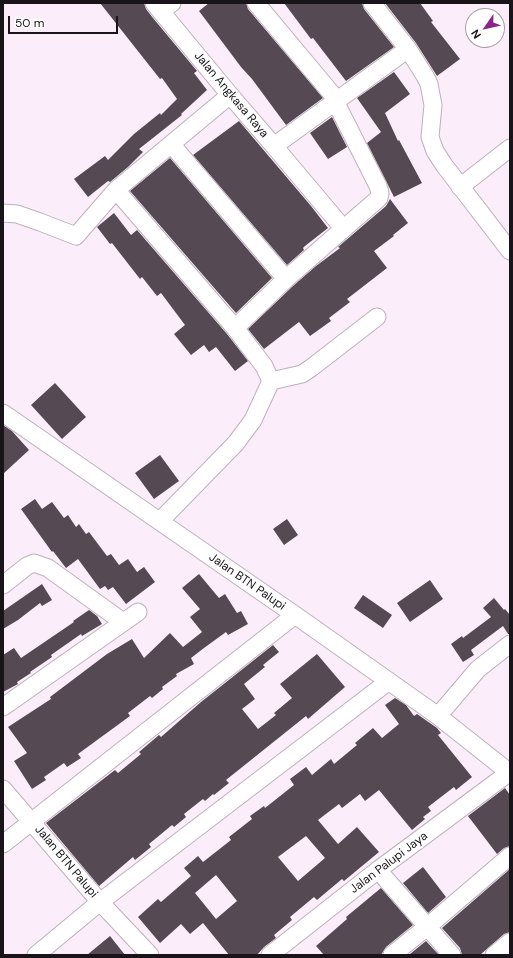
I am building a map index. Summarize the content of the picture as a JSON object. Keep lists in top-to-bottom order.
{
  "streets": {
    "street": ["Jalan Angkasa Raya", "Jalan BTN Palupi", "Jalan Palupi Jaya"]
  },
  "scale_bar": "50 m",
  "north": "bottom left"
}
